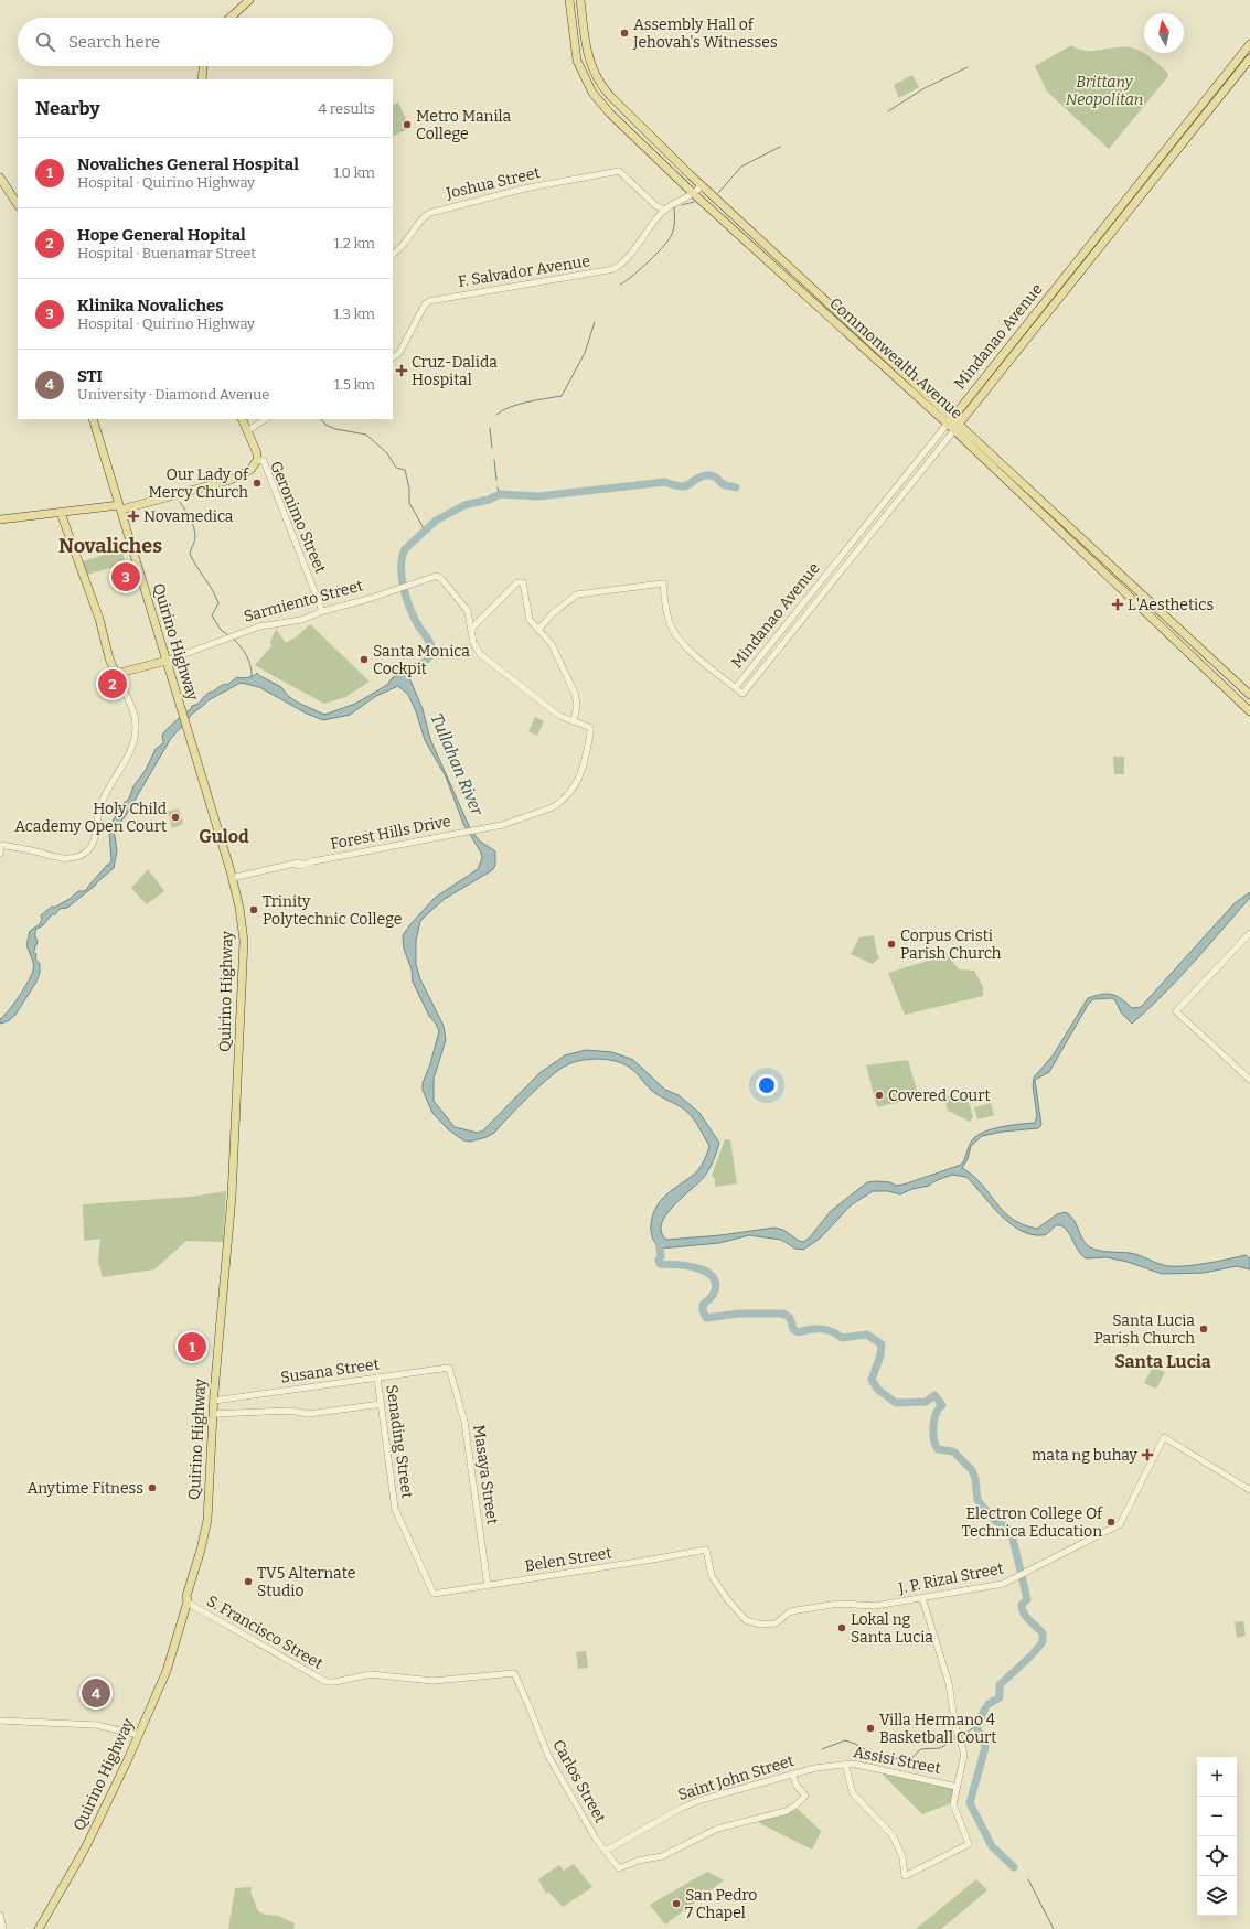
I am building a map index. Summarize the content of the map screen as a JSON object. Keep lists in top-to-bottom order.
{
  "streets": {
    "main road": [
      "Mindanao Avenue",
      "Commonwealth Avenue",
      "Sarmiento Street",
      "Quirino Highway"
    ],
    "street": [
      "Joshua Street",
      "F. Salvador Avenue",
      "Geronimo Street",
      "Forest Hills Drive",
      "Susana Street",
      "Senading Street",
      "Masaya Street",
      "Belen Street",
      "J. P. Rizal Street",
      "S. Francisco Street",
      "Assisi Street",
      "Saint John Street",
      "Carlos Street"
    ]
  },
  "crossings": [
    ["Joshua Street", "F. Salvador Avenue"],
    ["Mindanao Avenue", "Commonwealth Avenue"],
    ["Geronimo Street", "Sarmiento Street"],
    ["Sarmiento Street", "Quirino Highway"],
    ["Quirino Highway", "Forest Hills Drive"],
    ["Quirino Highway", "Susana Street"],
    ["Quirino Highway", "S. Francisco Street"],
    ["Susana Street", "Senading Street"],
    ["Susana Street", "Masaya Street"],
    ["Senading Street", "Belen Street"],
    ["Masaya Street", "Belen Street"],
    ["Belen Street", "J. P. Rizal Street"],
    ["S. Francisco Street", "Carlos Street"],
    ["Assisi Street", "Saint John Street"],
    ["Saint John Street", "Carlos Street"]
  ],
  "districts": ["Novaliches", "Gulod", "Santa Lucia"],
  "water": ["Tullahan River"],
  "parks": ["Brittany Neopolitan"],
  "places": {
    "other": [
      "Assembly Hall of Jehovah's Witnesses",
      "Metro Manila College",
      "Our Lady of Mercy Church",
      "Santa Monica Cockpit",
      "Holy Child Academy Open Court",
      "Trinity Polytechnic College",
      "Corpus Cristi Parish Church",
      "Covered Court",
      "Santa Lucia Parish Church",
      "Anytime Fitness",
      "Electron College Of Technica Education",
      "TV5 Alternate Studio",
      "Lokal ng Santa Lucia",
      "Villa Hermano 4 Basketball Court",
      "San Pedro 7 Chapel"
    ],
    "health": [
      "Cruz-Dalida Hospital",
      "Novamedica",
      "L'Aesthetics",
      "mata ng buhay"
    ]
  },
  "north": "top",
  "page": {
    "search": "Search here",
    "heading": ["Nearby", "4 results"],
    "list": [
      {
        "mark": "1",
        "name": "Novaliches General Hospital",
        "note": "Hospital · Quirino Highway",
        "value": "1.0 km"
      },
      {
        "mark": "2",
        "name": "Hope General Hopital",
        "note": "Hospital · Buenamar Street",
        "value": "1.2 km"
      },
      {
        "mark": "3",
        "name": "Klinika Novaliches",
        "note": "Hospital · Quirino Highway",
        "value": "1.3 km"
      },
      {
        "mark": "4",
        "name": "STI",
        "note": "University · Diamond Avenue",
        "value": "1.5 km"
      }
    ],
    "pins": [
      "3",
      "2",
      "1",
      "4"
    ],
    "map_buttons": ["+", "−"]
  }
}
